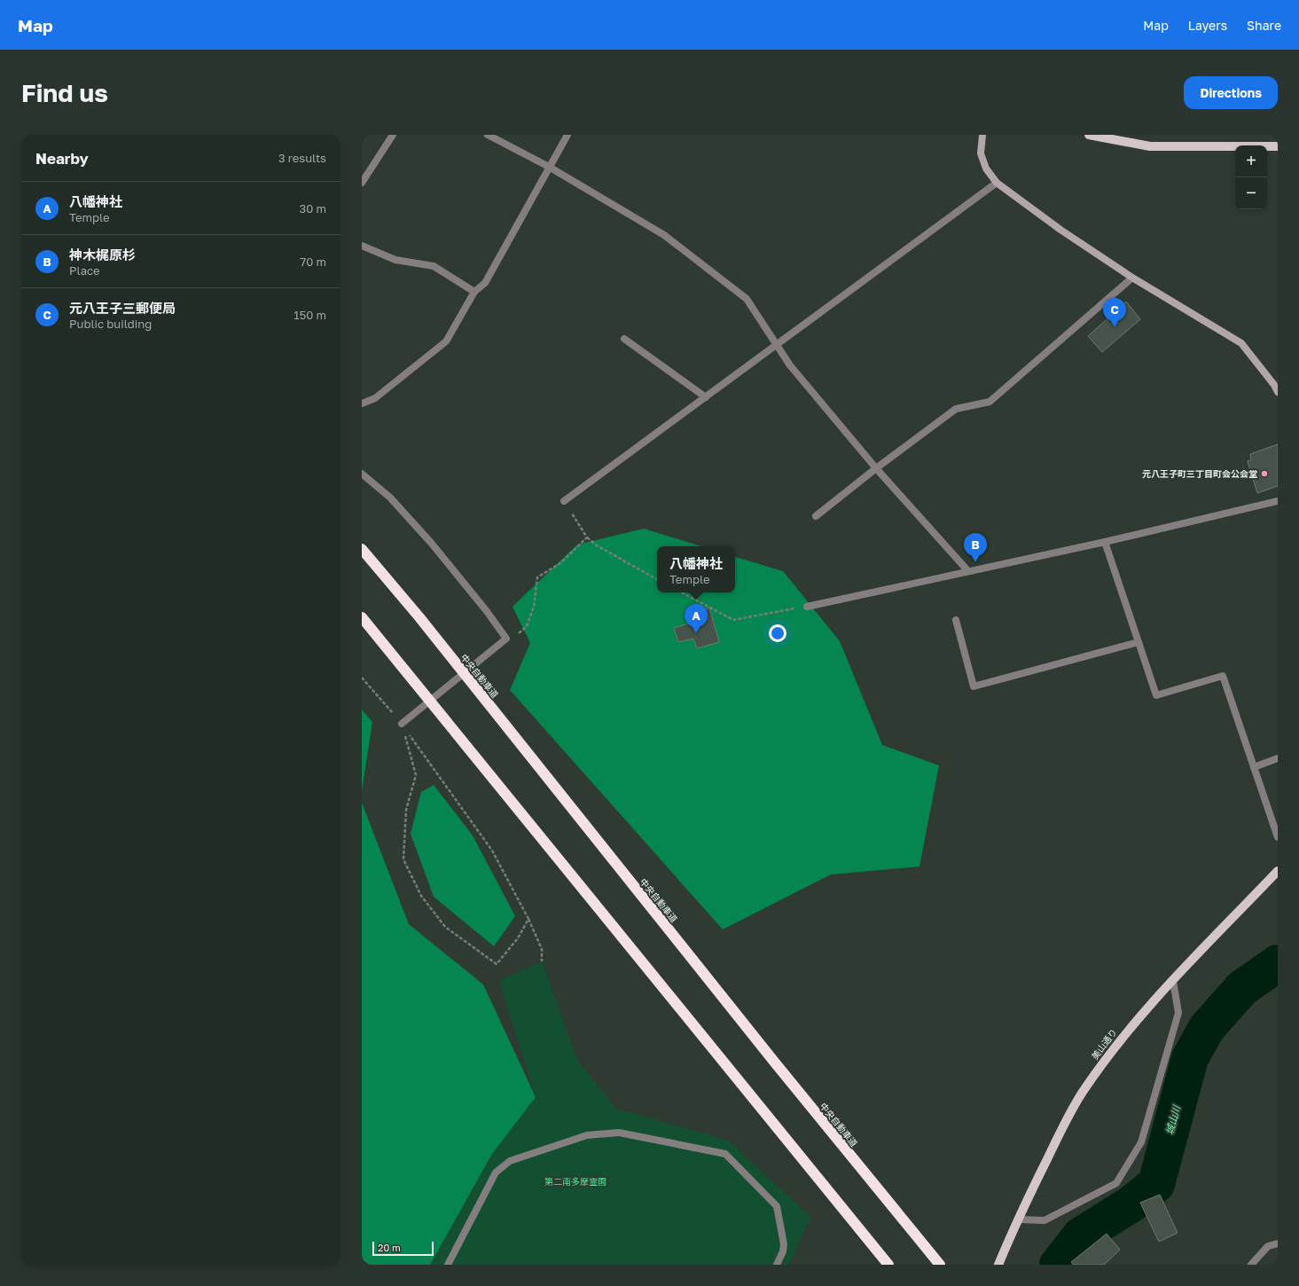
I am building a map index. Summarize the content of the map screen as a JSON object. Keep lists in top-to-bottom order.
{
  "streets": {
    "highway": ["中央自動車道"],
    "main road": ["美山通り"]
  },
  "water": ["城山川"],
  "parks": ["第二南多摩霊園"],
  "places": ["元八王子町三丁目町会公会堂"],
  "scale_bar": "20 m",
  "page": {
    "header": "Map",
    "nav": ["Map", "Layers", "Share"],
    "buttons": "Directions",
    "title": "Find us",
    "heading": ["Nearby", "3 results"],
    "map_buttons": ["+", "−"],
    "list": [
      {
        "mark": "A",
        "name": "八幡神社",
        "note": "Temple",
        "value": "30 m"
      },
      {
        "mark": "B",
        "name": "神木梶原杉",
        "note": "Place",
        "value": "70 m"
      },
      {
        "mark": "C",
        "name": "元八王子三郵便局",
        "note": "Public building",
        "value": "150 m"
      }
    ],
    "pins": ["C", "B", "A"],
    "popup": ["八幡神社", "Temple"],
    "scale": "20 m"
  }
}
